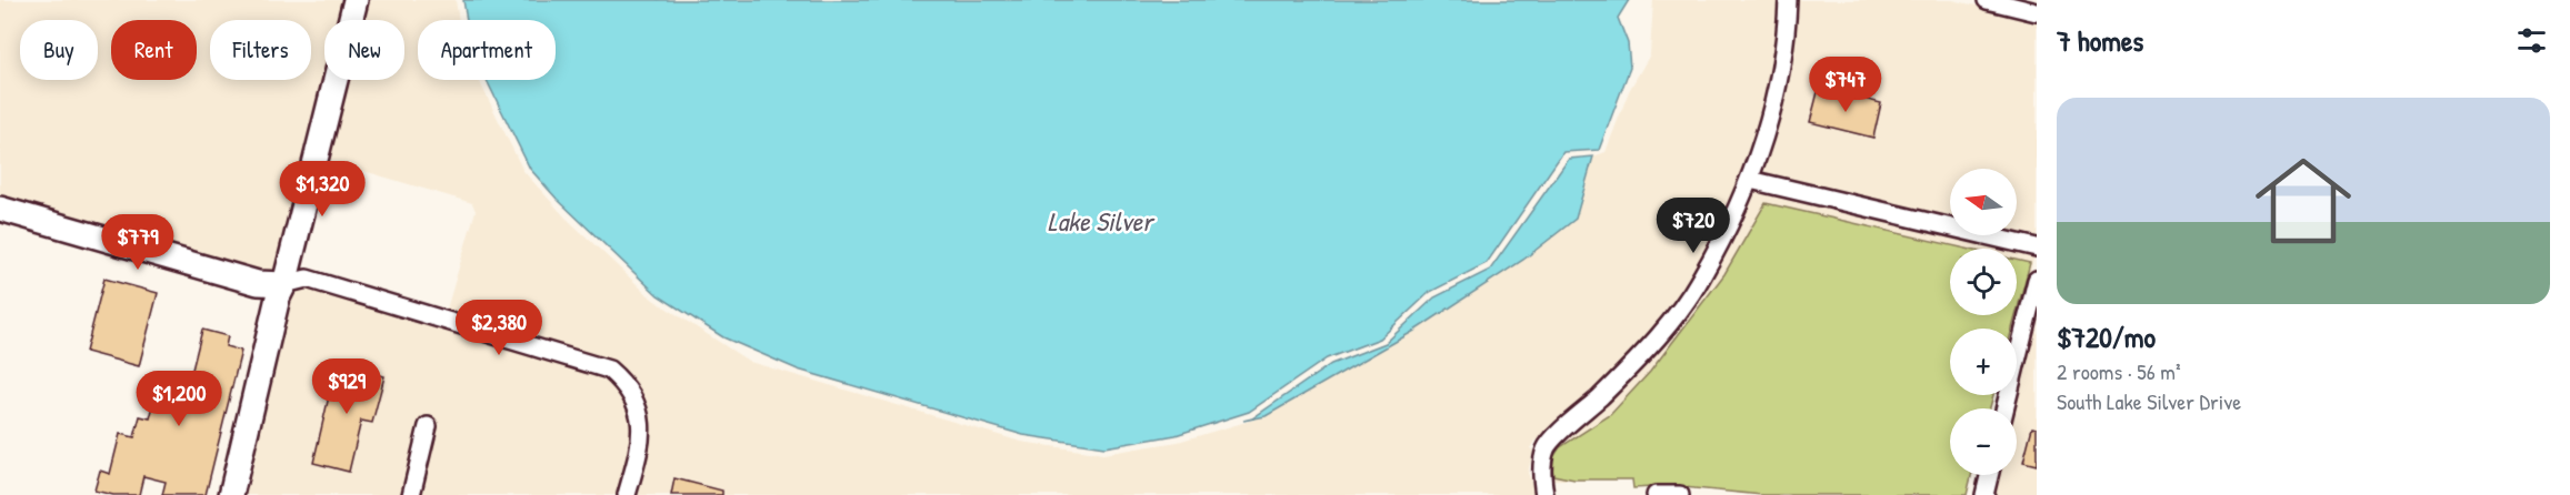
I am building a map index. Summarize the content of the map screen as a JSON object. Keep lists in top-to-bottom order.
{
  "water": ["Lake Silver"],
  "north": "left",
  "page": {
    "heading": "7 homes",
    "chip": [
      "Buy",
      "Rent",
      "Filters",
      "New",
      "Apartment"
    ],
    "price": [
      "$747",
      "$1,320",
      "$720",
      "$779",
      "$2,380",
      "$929",
      "$1,200"
    ],
    "list": [
      {
        "name": "$720/mo",
        "note": "2 rooms · 56 m² · South Lake Silver Drive"
      }
    ],
    "map_buttons": ["+", "−"]
  }
}
